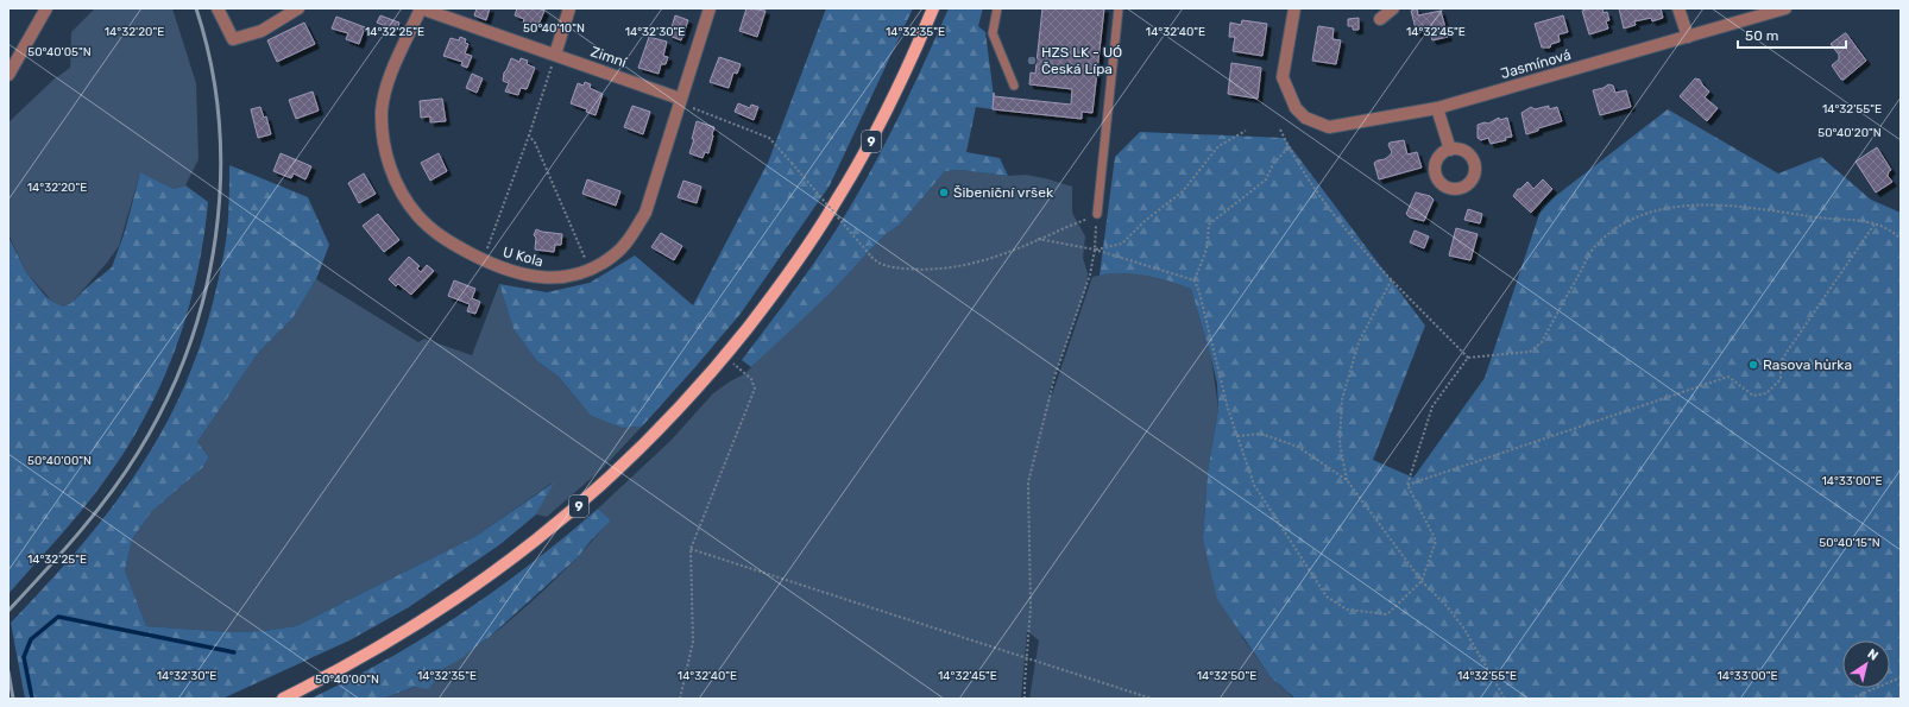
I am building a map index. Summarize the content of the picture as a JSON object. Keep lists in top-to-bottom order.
{
  "streets": {
    "main road": ["9"],
    "street": ["Zimní", "Jasmínová", "U Kola"]
  },
  "crossings": [
    ["Zimní", "U Kola"]
  ],
  "places": ["HZS LK - UÓ Česká Lípa", "Šibeniční vršek", "Rasova hůrka"],
  "scale_bar": "50 m",
  "north": "top right",
  "coordinates": [
    "50°40'10\"N",
    "14°32'20\"E",
    "14°32'25\"E",
    "14°32'30\"E",
    "14°32'35\"E",
    "14°32'40\"E",
    "14°32'45\"E",
    "50°40'05\"N",
    "14°32'55\"E",
    "50°40'20\"N",
    "50°40'00\"N",
    "14°33'00\"E",
    "50°40'15\"N",
    "14°32'50\"E"
  ]
}
